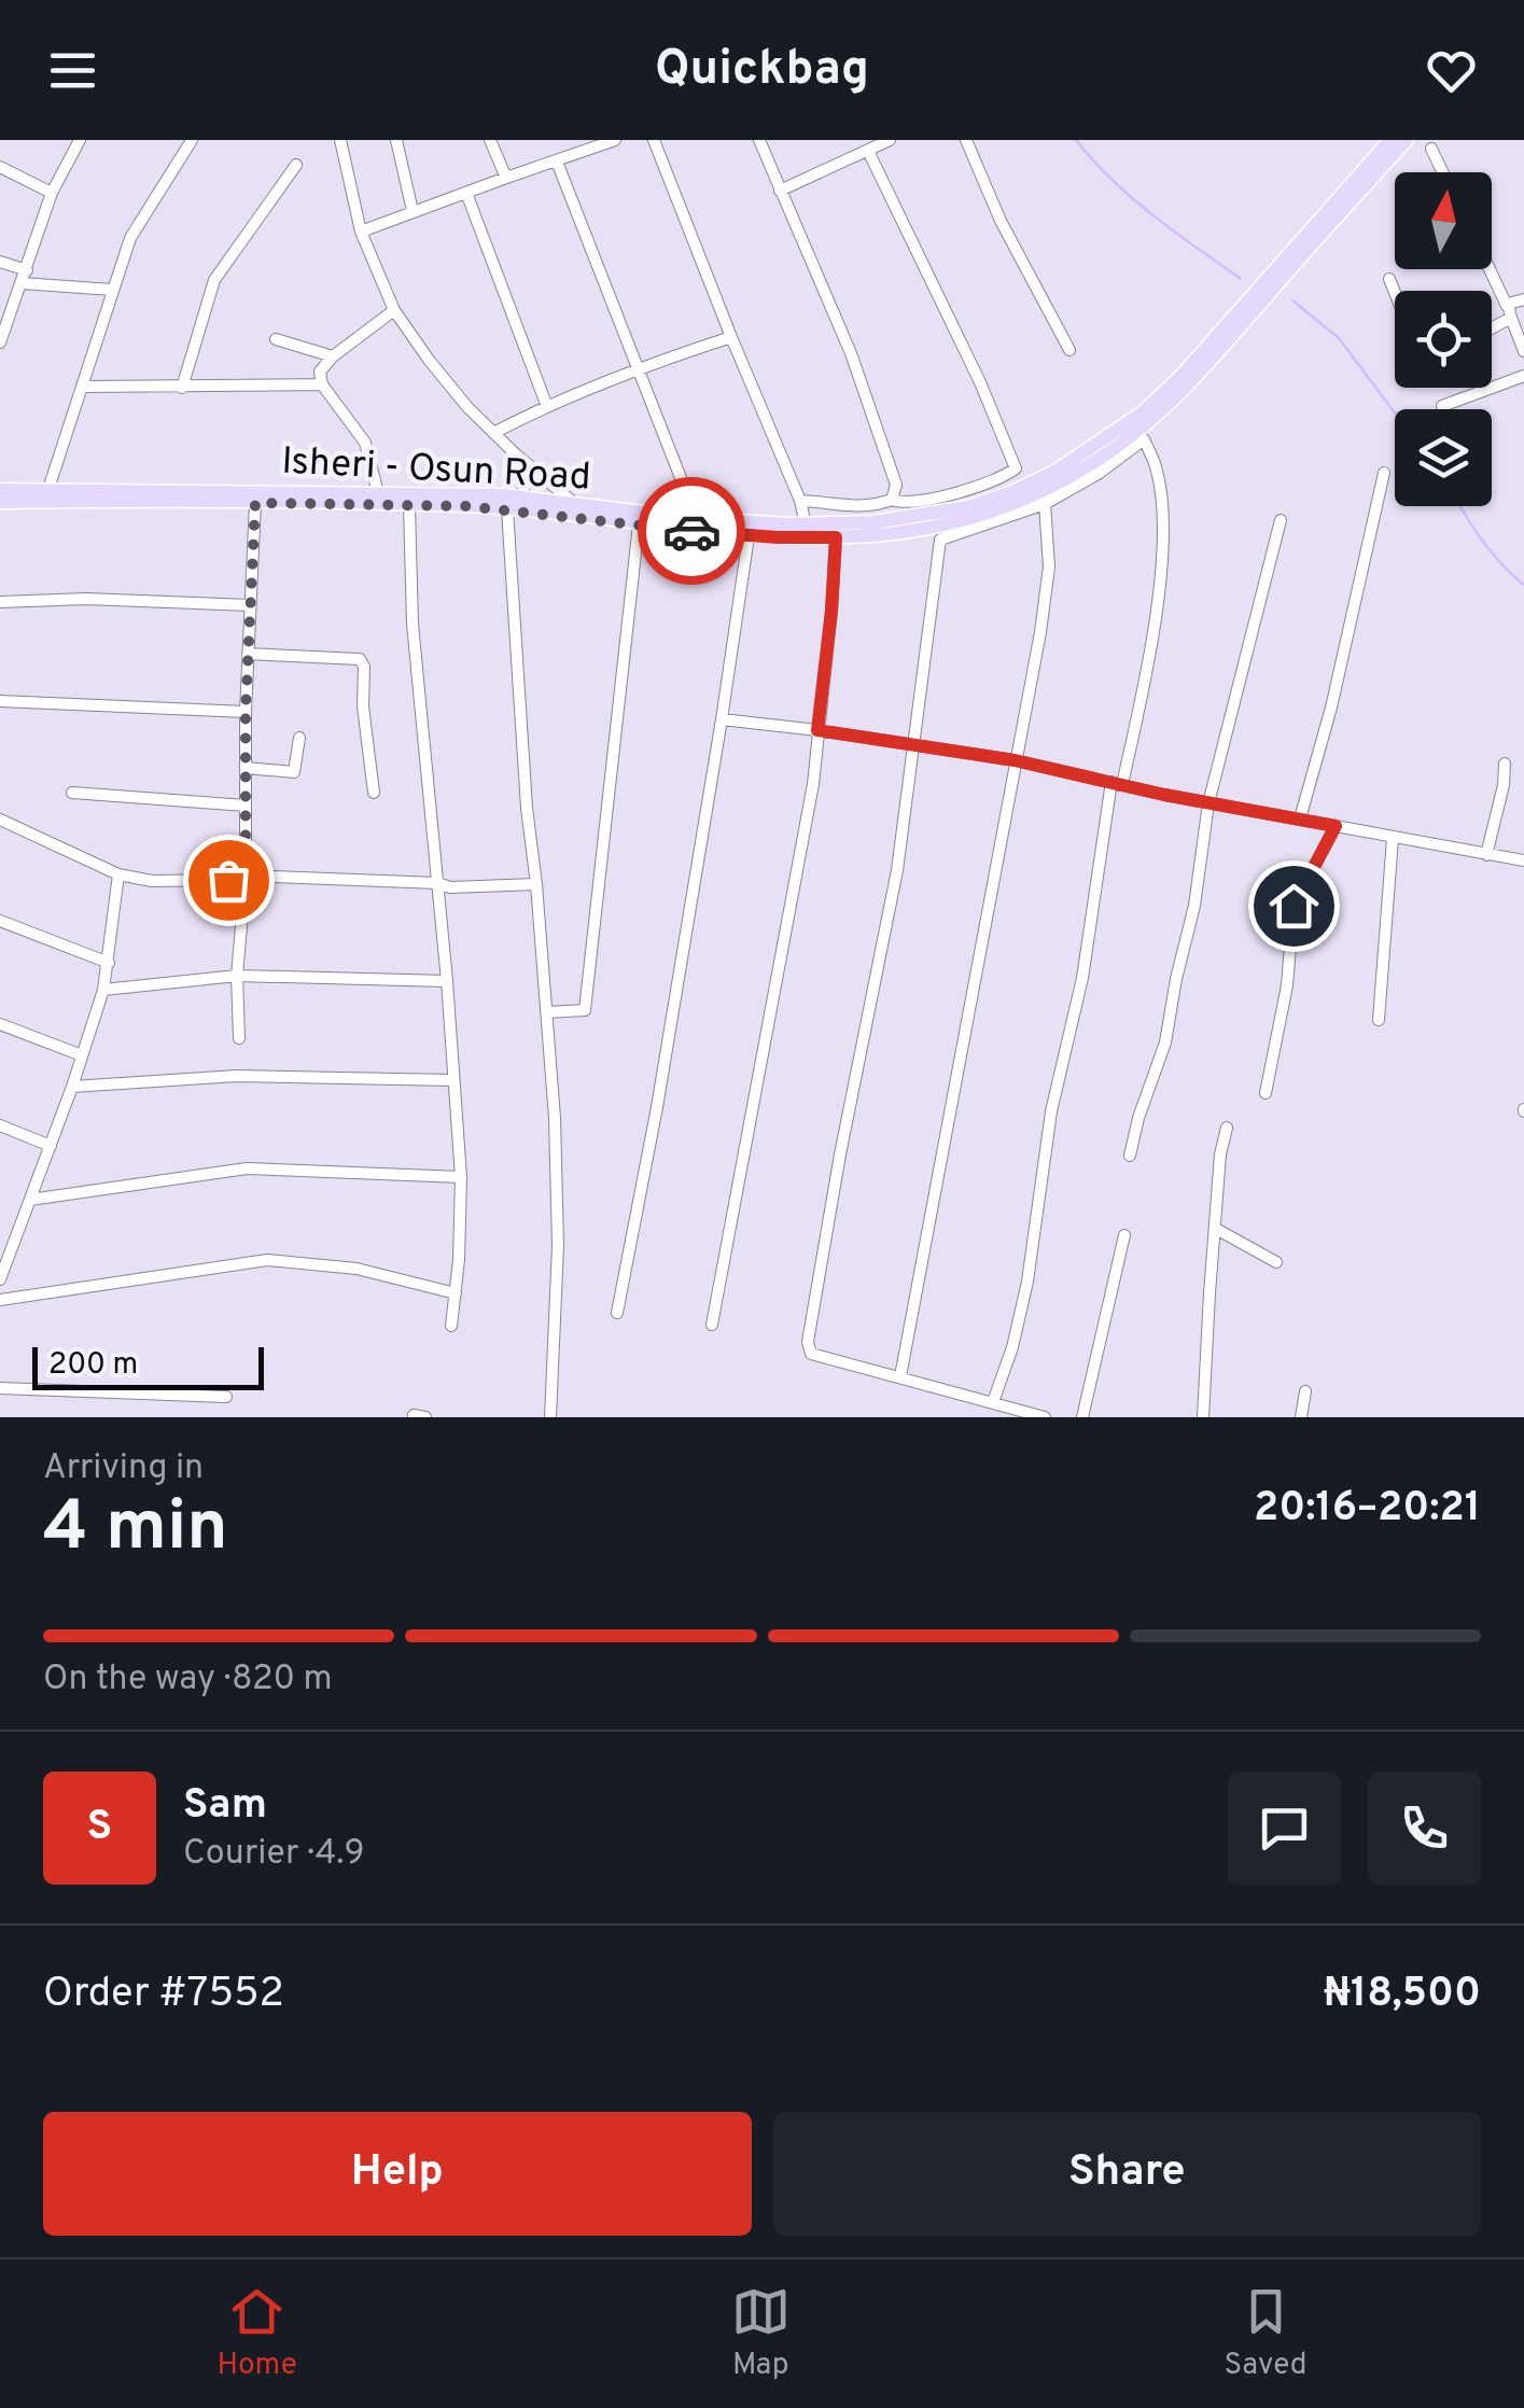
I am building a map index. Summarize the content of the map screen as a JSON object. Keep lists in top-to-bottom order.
{
  "streets": {
    "main road": ["Isheri - Osun Road"]
  },
  "scale_bar": "200 m",
  "north": "top",
  "page": {
    "header": "Quickbag",
    "scale": "200 m",
    "heading": ["4 min", "Arriving in", "20:16–20:21"],
    "panel": [
      "Sam",
      "Courier · 4.9",
      "Order #7552",
      "₦18,500"
    ],
    "bar": "On the way · 820 m",
    "round": "S",
    "buttons": ["Help", "Share"],
    "tabs": ["Home", "Map", "Saved"]
  }
}
